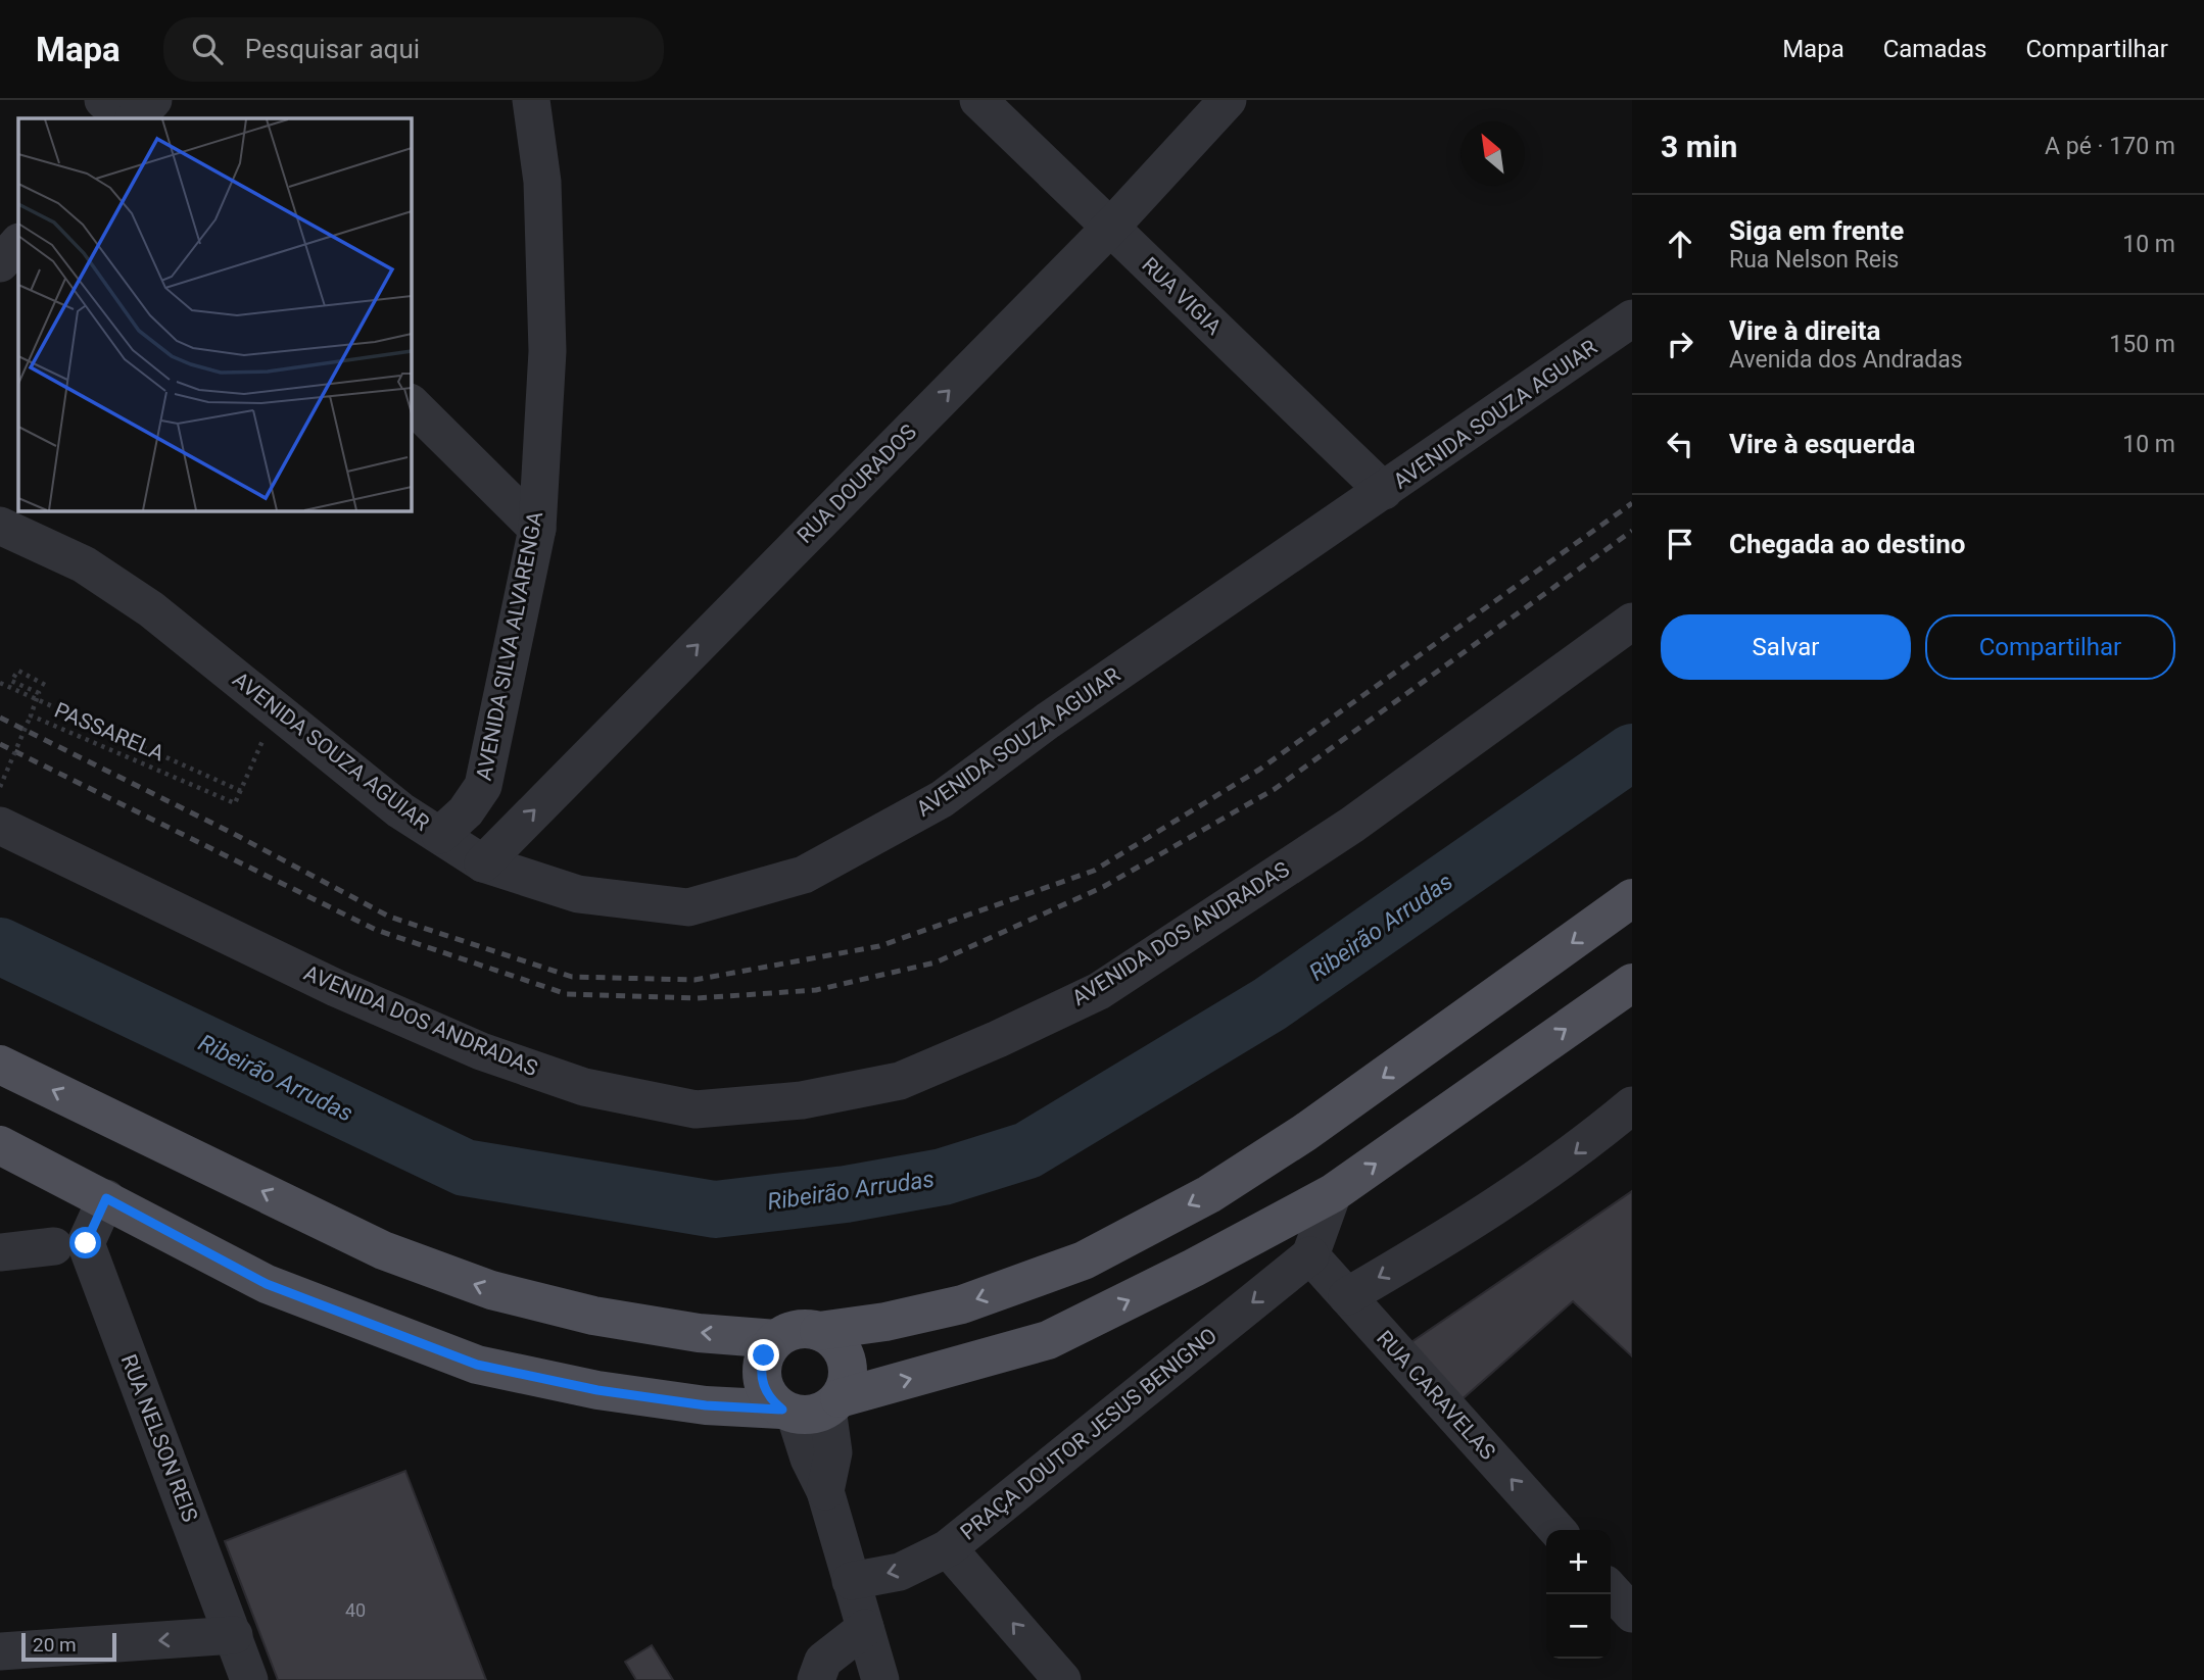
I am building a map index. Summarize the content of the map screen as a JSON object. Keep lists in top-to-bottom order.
{
  "streets": {
    "street": [
      "RUA VIGIA",
      "AVENIDA SOUZA AGUIAR",
      "RUA DOURADOS",
      "AVENIDA SILVA ALVARENGA",
      "AVENIDA DOS ANDRADAS",
      "RUA CARAVELAS",
      "PRAÇA DOUTOR JESUS BENIGNO",
      "RUA NELSON REIS"
    ],
    "path": ["PASSARELA"]
  },
  "crossings": [
    ["RUA VIGIA", "AVENIDA SOUZA AGUIAR"],
    ["RUA VIGIA", "RUA DOURADOS"],
    ["AVENIDA SOUZA AGUIAR", "RUA DOURADOS"],
    ["AVENIDA SOUZA AGUIAR", "AVENIDA SILVA ALVARENGA"],
    ["RUA CARAVELAS", "PRAÇA DOUTOR JESUS BENIGNO"]
  ],
  "one_way": ["RUA DOURADOS", "RUA CARAVELAS", "PRAÇA DOUTOR JESUS BENIGNO"],
  "water": ["Ribeirão Arrudas"],
  "house_numbers": ["40"],
  "scale_bar": "20 m",
  "north": "top left",
  "page": {
    "header": "Mapa",
    "search": "Pesquisar aqui",
    "nav": ["Mapa", "Camadas", "Compartilhar"],
    "heading": ["3 min", "A pé · 170 m"],
    "list": [
      ["Siga em frente", "Rua Nelson Reis", "10 m"],
      ["Vire à direita", "Avenida dos Andradas", "150 m"],
      ["Vire à esquerda", "10 m"],
      "Chegada ao destino"
    ],
    "buttons": ["Salvar", "Compartilhar"],
    "map_buttons": ["+", "−"],
    "scale": "20 m"
  }
}
